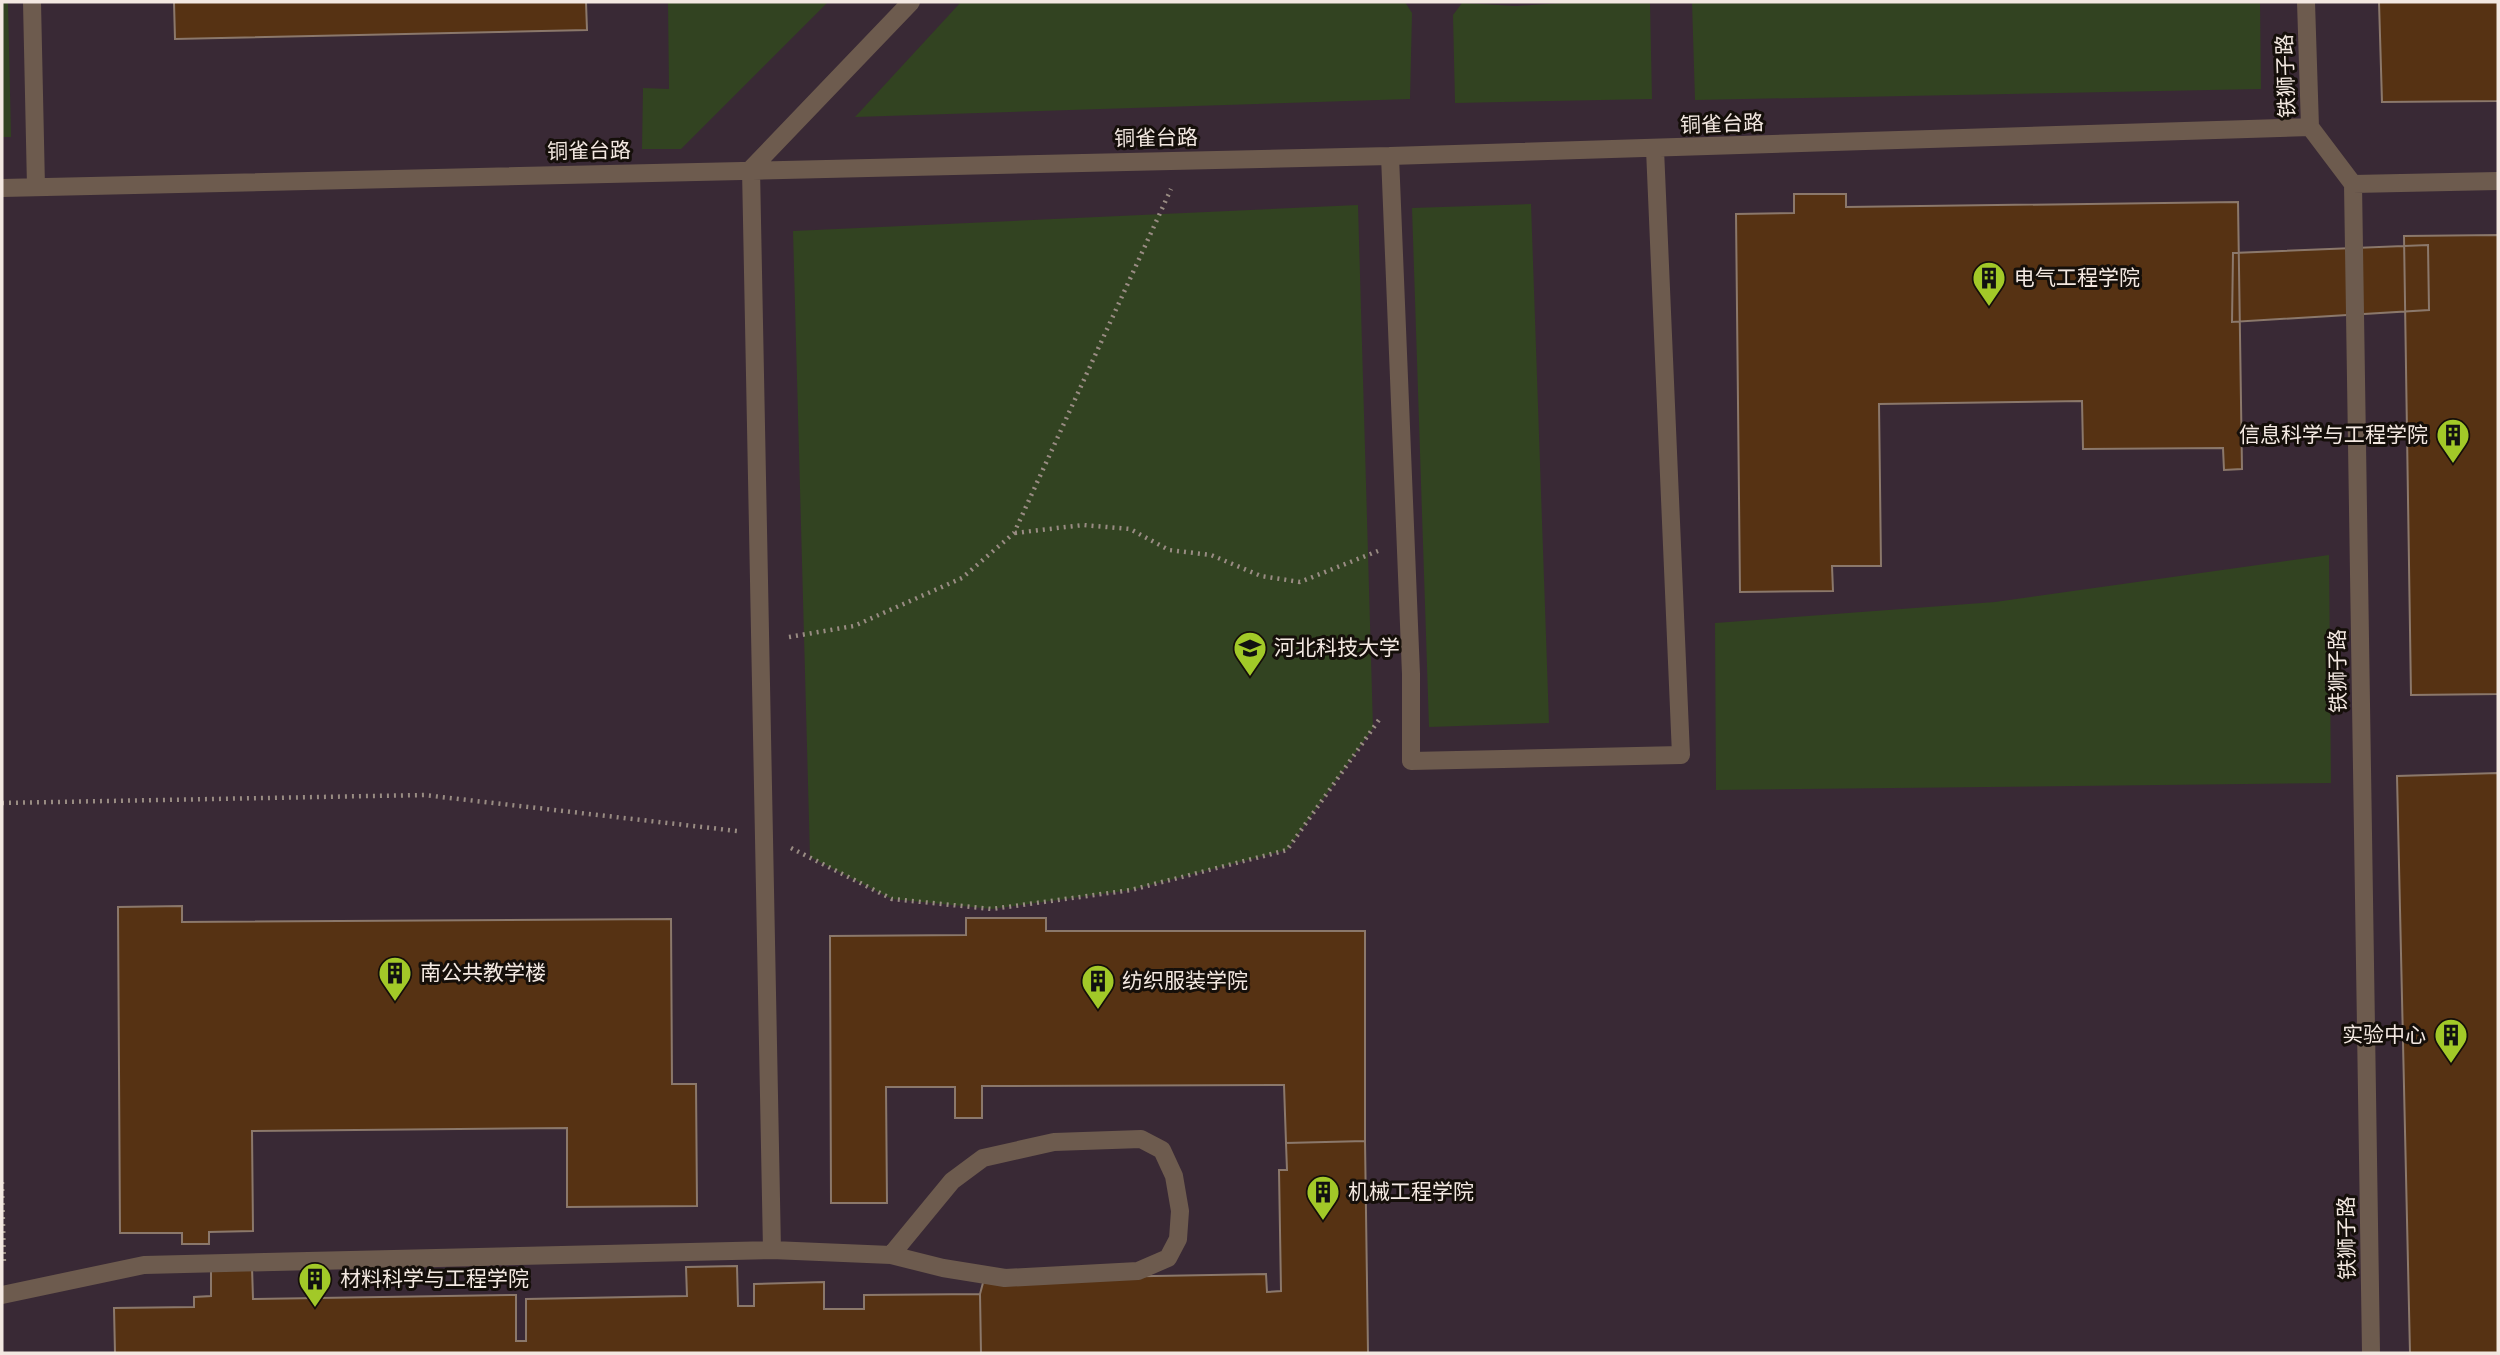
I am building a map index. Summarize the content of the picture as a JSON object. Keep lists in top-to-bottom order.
{
  "streets": {
    "lane": ["铁狮子路", "铜雀台路"]
  },
  "crossings": [
    ["铁狮子路", "铜雀台路"]
  ],
  "places": {
    "building": [
      "电气工程学院",
      "信息科学与工程学院",
      "南公共教学楼",
      "纺织服装学院",
      "实验中心",
      "机械工程学院",
      "材料科学与工程学院"
    ],
    "school or university": ["河北科技大学"]
  }
}
